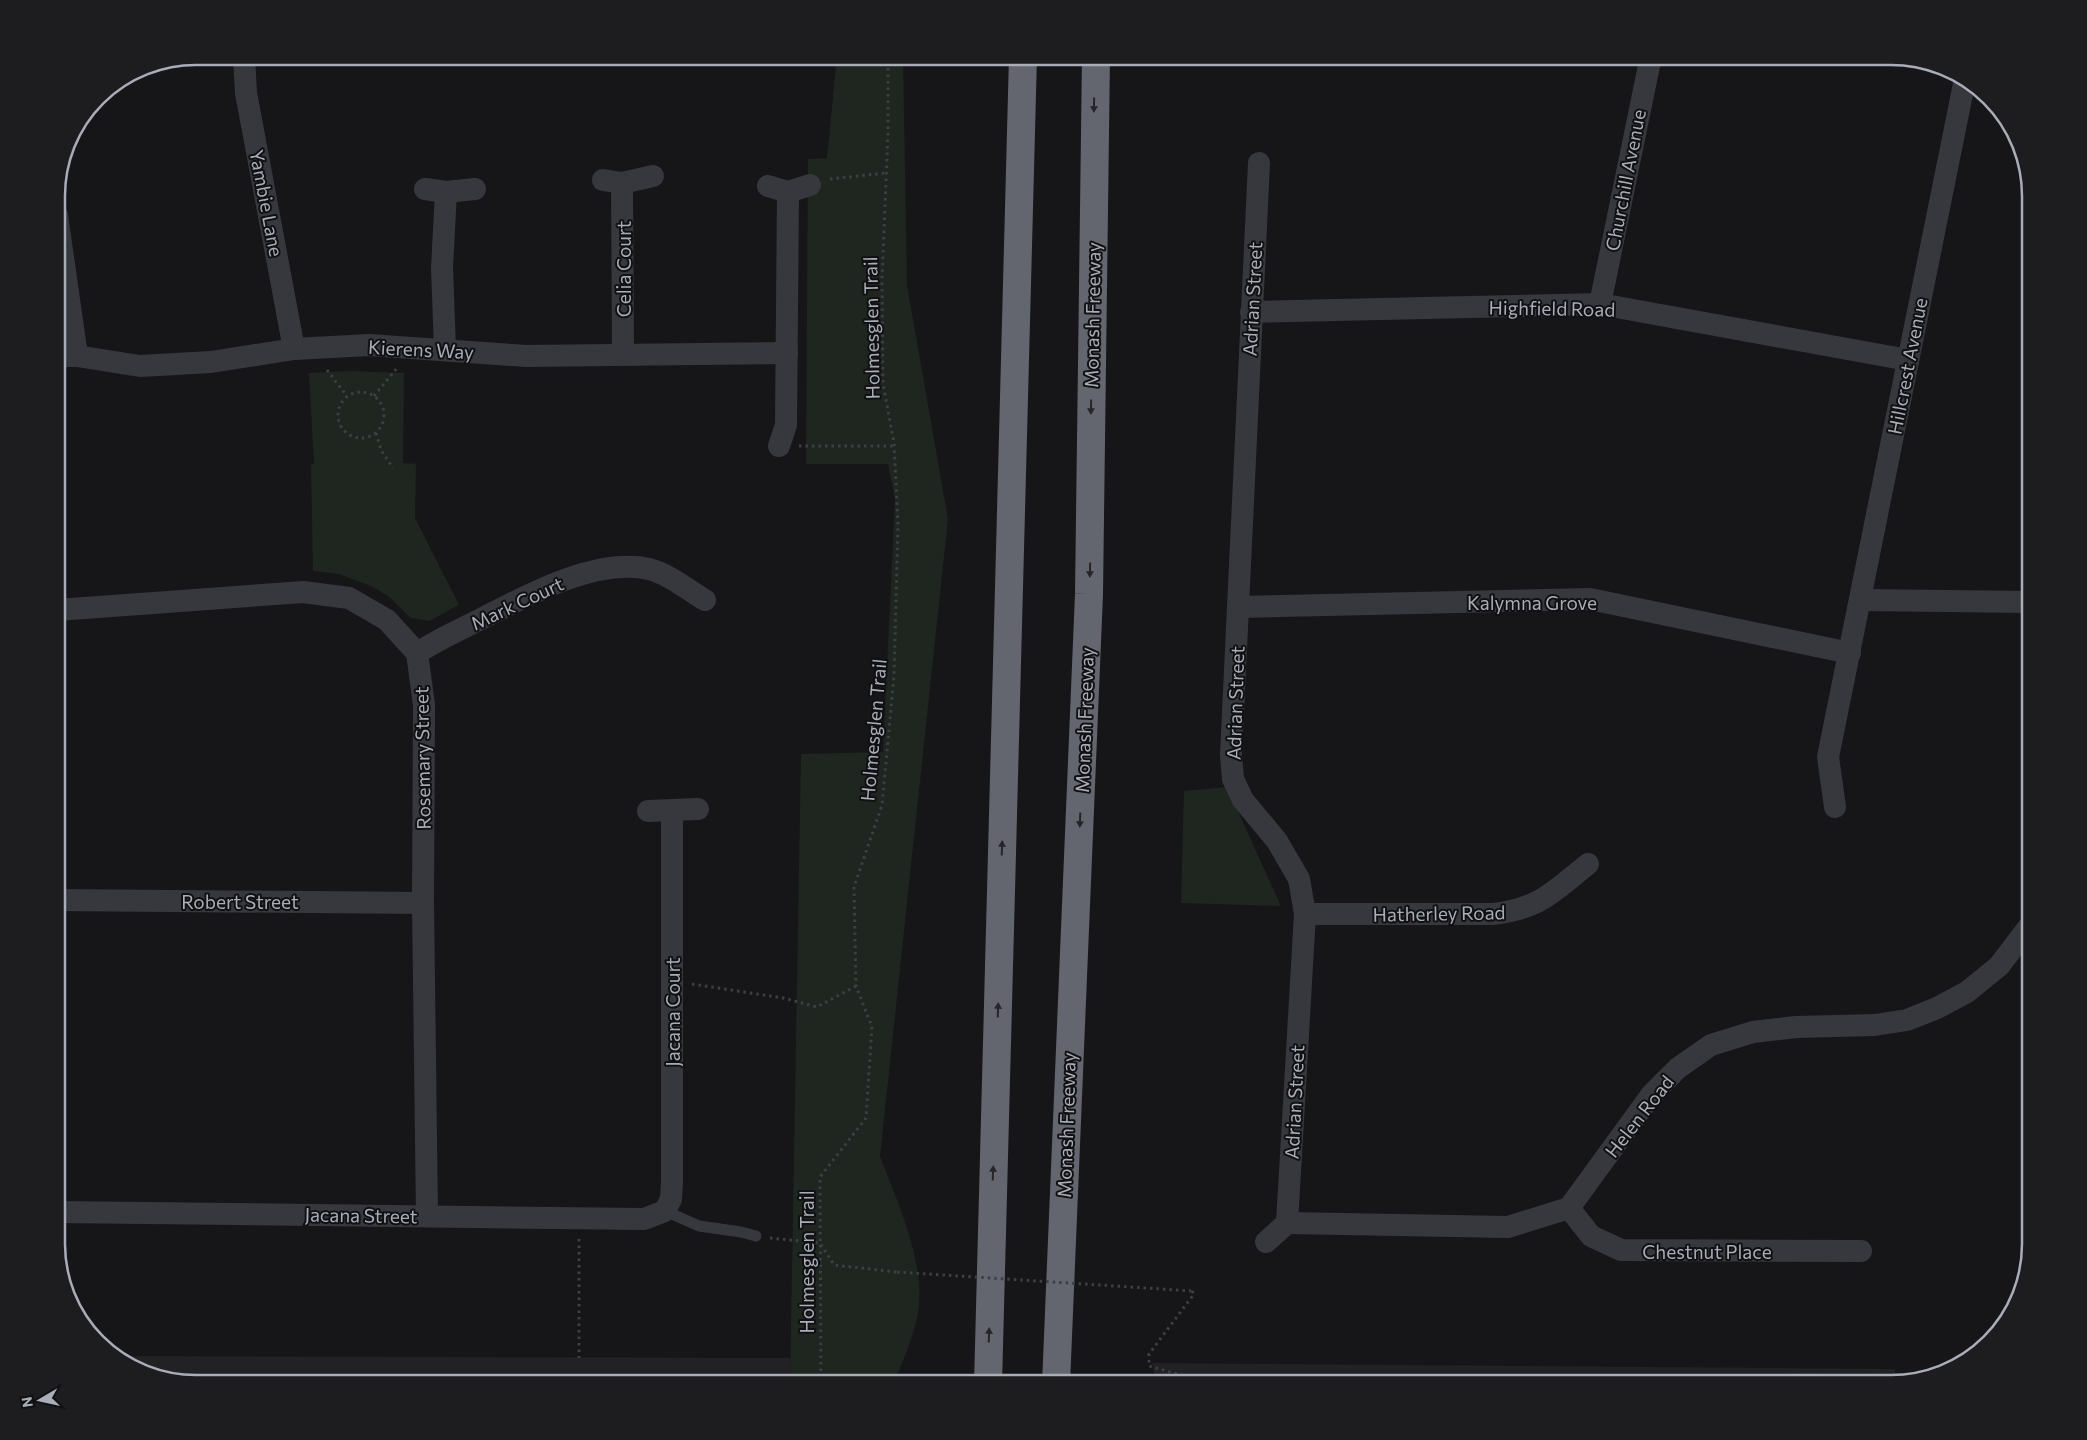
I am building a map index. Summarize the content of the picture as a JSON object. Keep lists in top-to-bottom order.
{
  "streets": {
    "highway": ["Monash Freeway"],
    "street": [
      "Churchill Avenue",
      "Yambie Lane",
      "Celia Court",
      "Adrian Street",
      "Highfield Road",
      "Kierens Way",
      "Hillcrest Avenue",
      "Kalymna Grove",
      "Mark Court",
      "Rosemary Street",
      "Robert Street",
      "Hatherley Road",
      "Jacana Court",
      "Helen Road",
      "Jacana Street",
      "Chestnut Place"
    ],
    "path": ["Holmesglen Trail"]
  },
  "crossings": [
    ["Churchill Avenue", "Highfield Road"],
    ["Yambie Lane", "Kierens Way"],
    ["Celia Court", "Kierens Way"],
    ["Adrian Street", "Highfield Road"],
    ["Adrian Street", "Kalymna Grove"],
    ["Adrian Street", "Hatherley Road"],
    ["Highfield Road", "Hillcrest Avenue"],
    ["Hillcrest Avenue", "Kalymna Grove"],
    ["Mark Court", "Rosemary Street"],
    ["Rosemary Street", "Robert Street"],
    ["Rosemary Street", "Jacana Street"],
    ["Jacana Court", "Jacana Street"],
    ["Helen Road", "Chestnut Place"]
  ],
  "north": "left"
}
